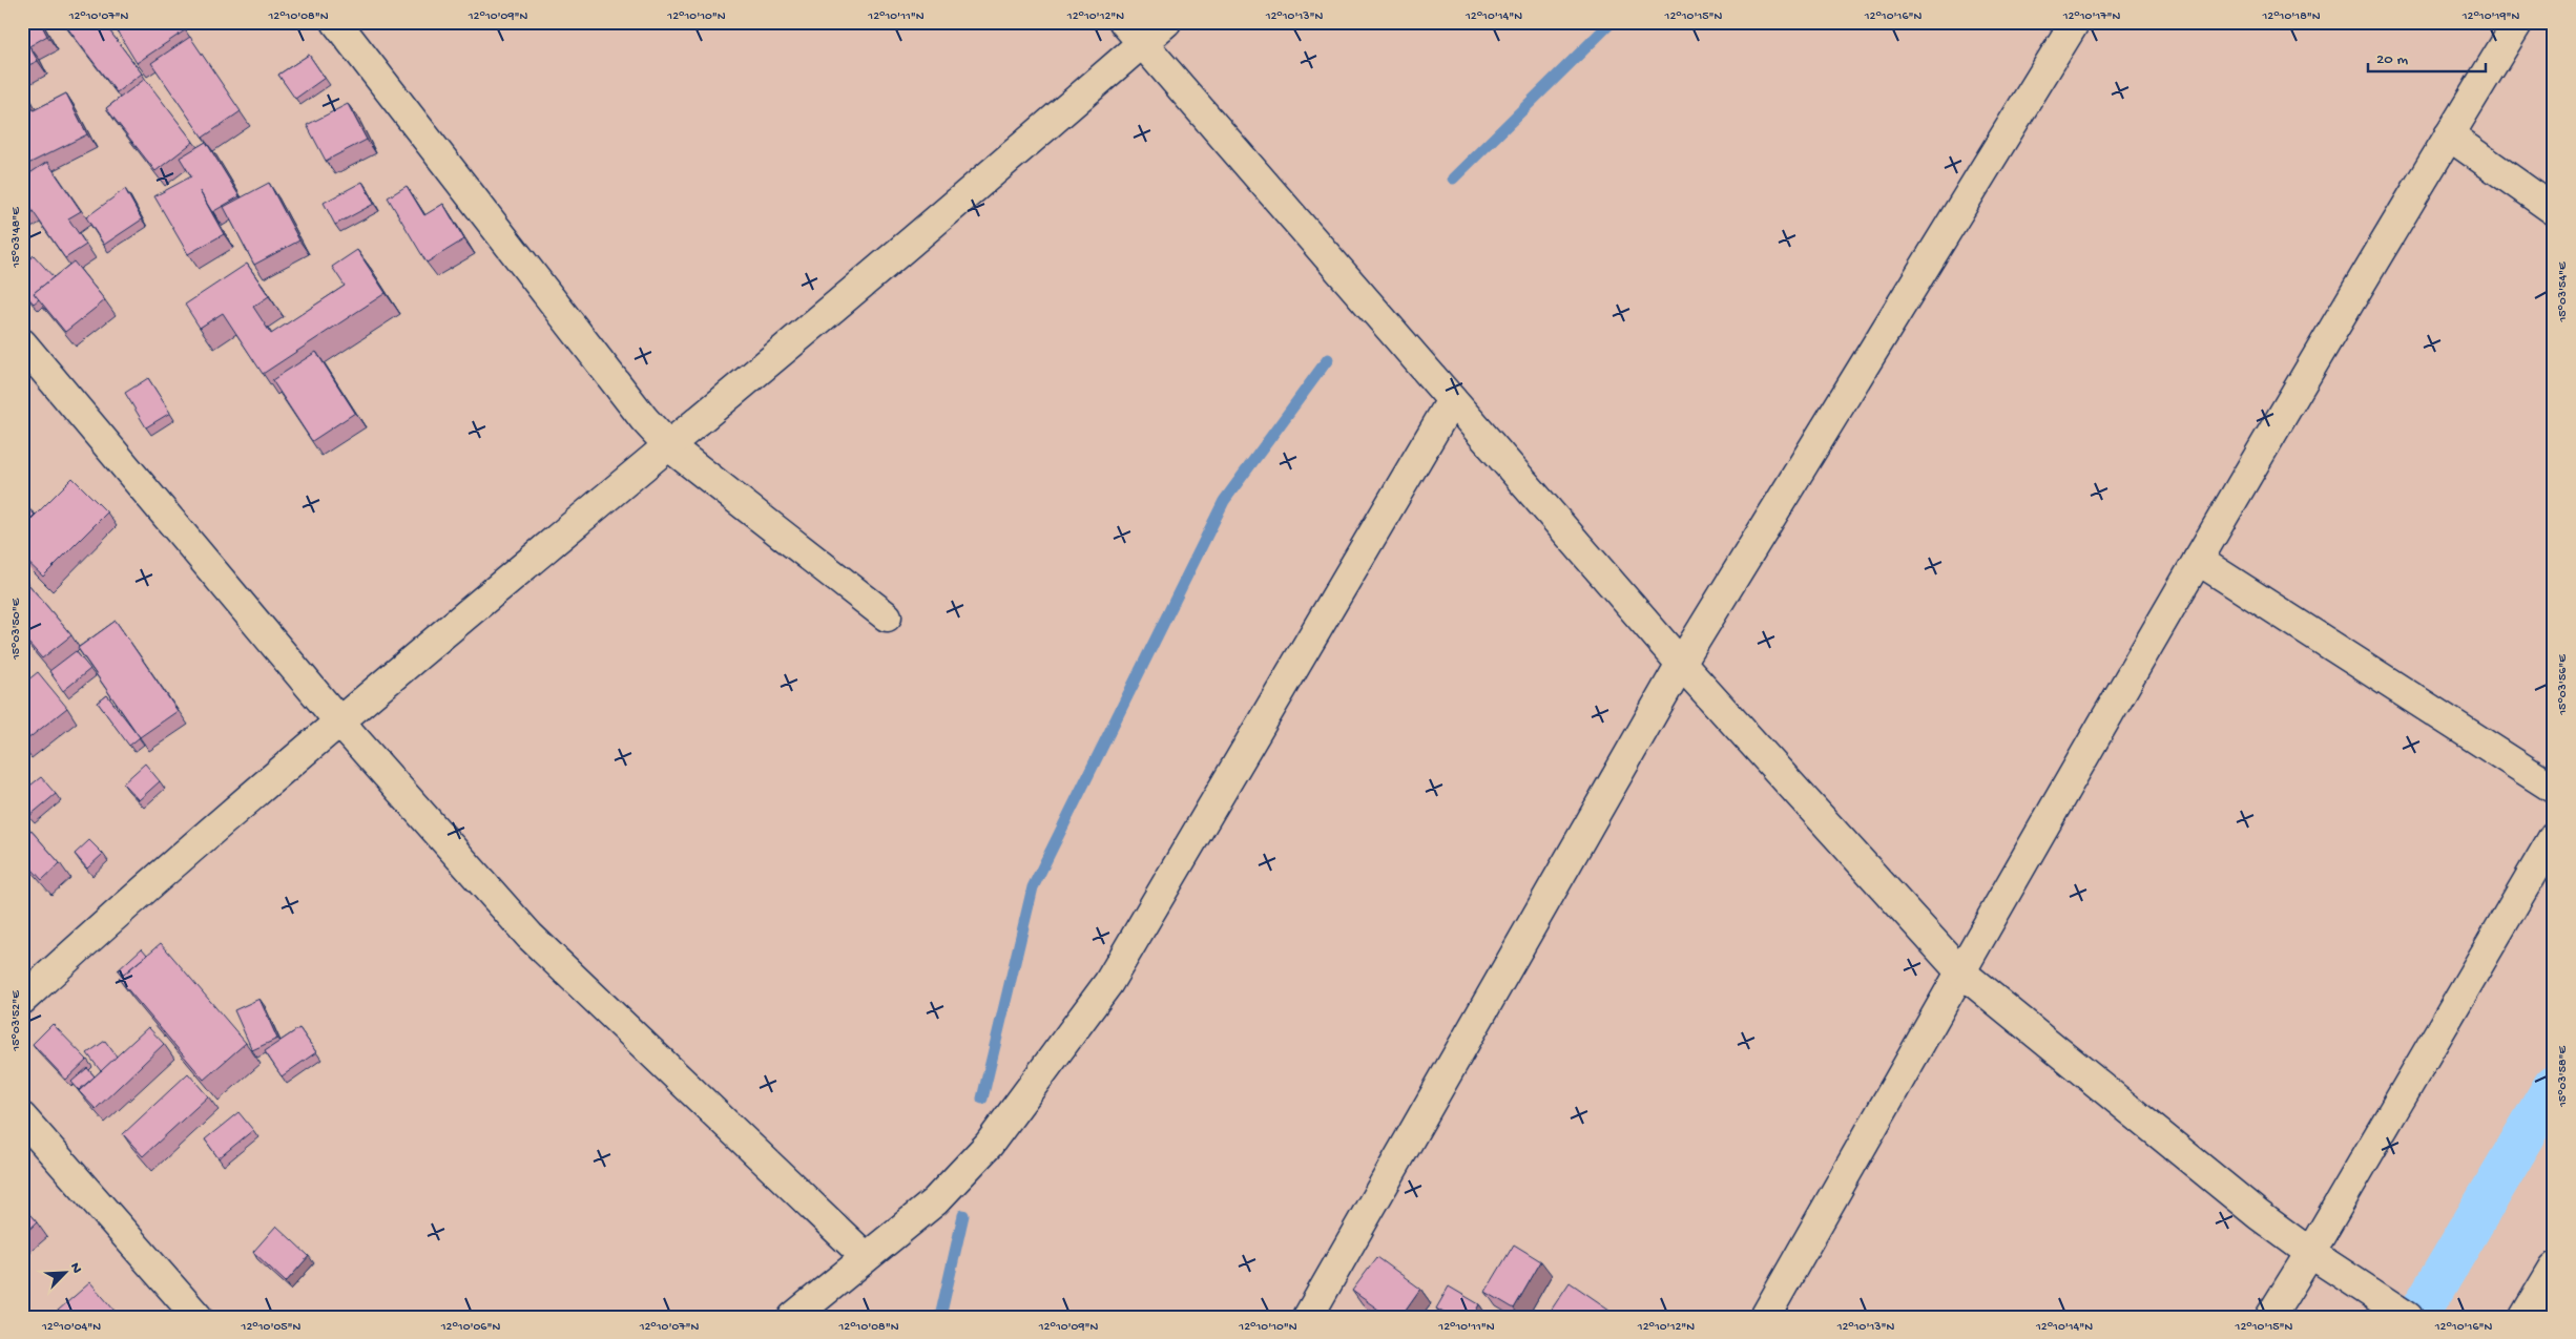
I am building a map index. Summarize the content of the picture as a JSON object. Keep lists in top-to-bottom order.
{
  "scale_bar": "20 m",
  "north": "top right",
  "coordinates": [
    "12°10'07\"N",
    "12°10'08\"N",
    "12°10'09\"N",
    "12°10'10\"N",
    "12°10'11\"N",
    "12°10'12\"N",
    "12°10'13\"N",
    "12°10'14\"N",
    "12°10'15\"N",
    "12°10'16\"N",
    "12°10'17\"N",
    "12°10'18\"N",
    "12°10'19\"N",
    "15°03'48\"E",
    "15°03'54\"E",
    "15°03'50\"E",
    "15°03'56\"E",
    "15°03'52\"E",
    "15°03'58\"E",
    "12°10'04\"N",
    "12°10'05\"N",
    "12°10'06\"N"
  ]
}
